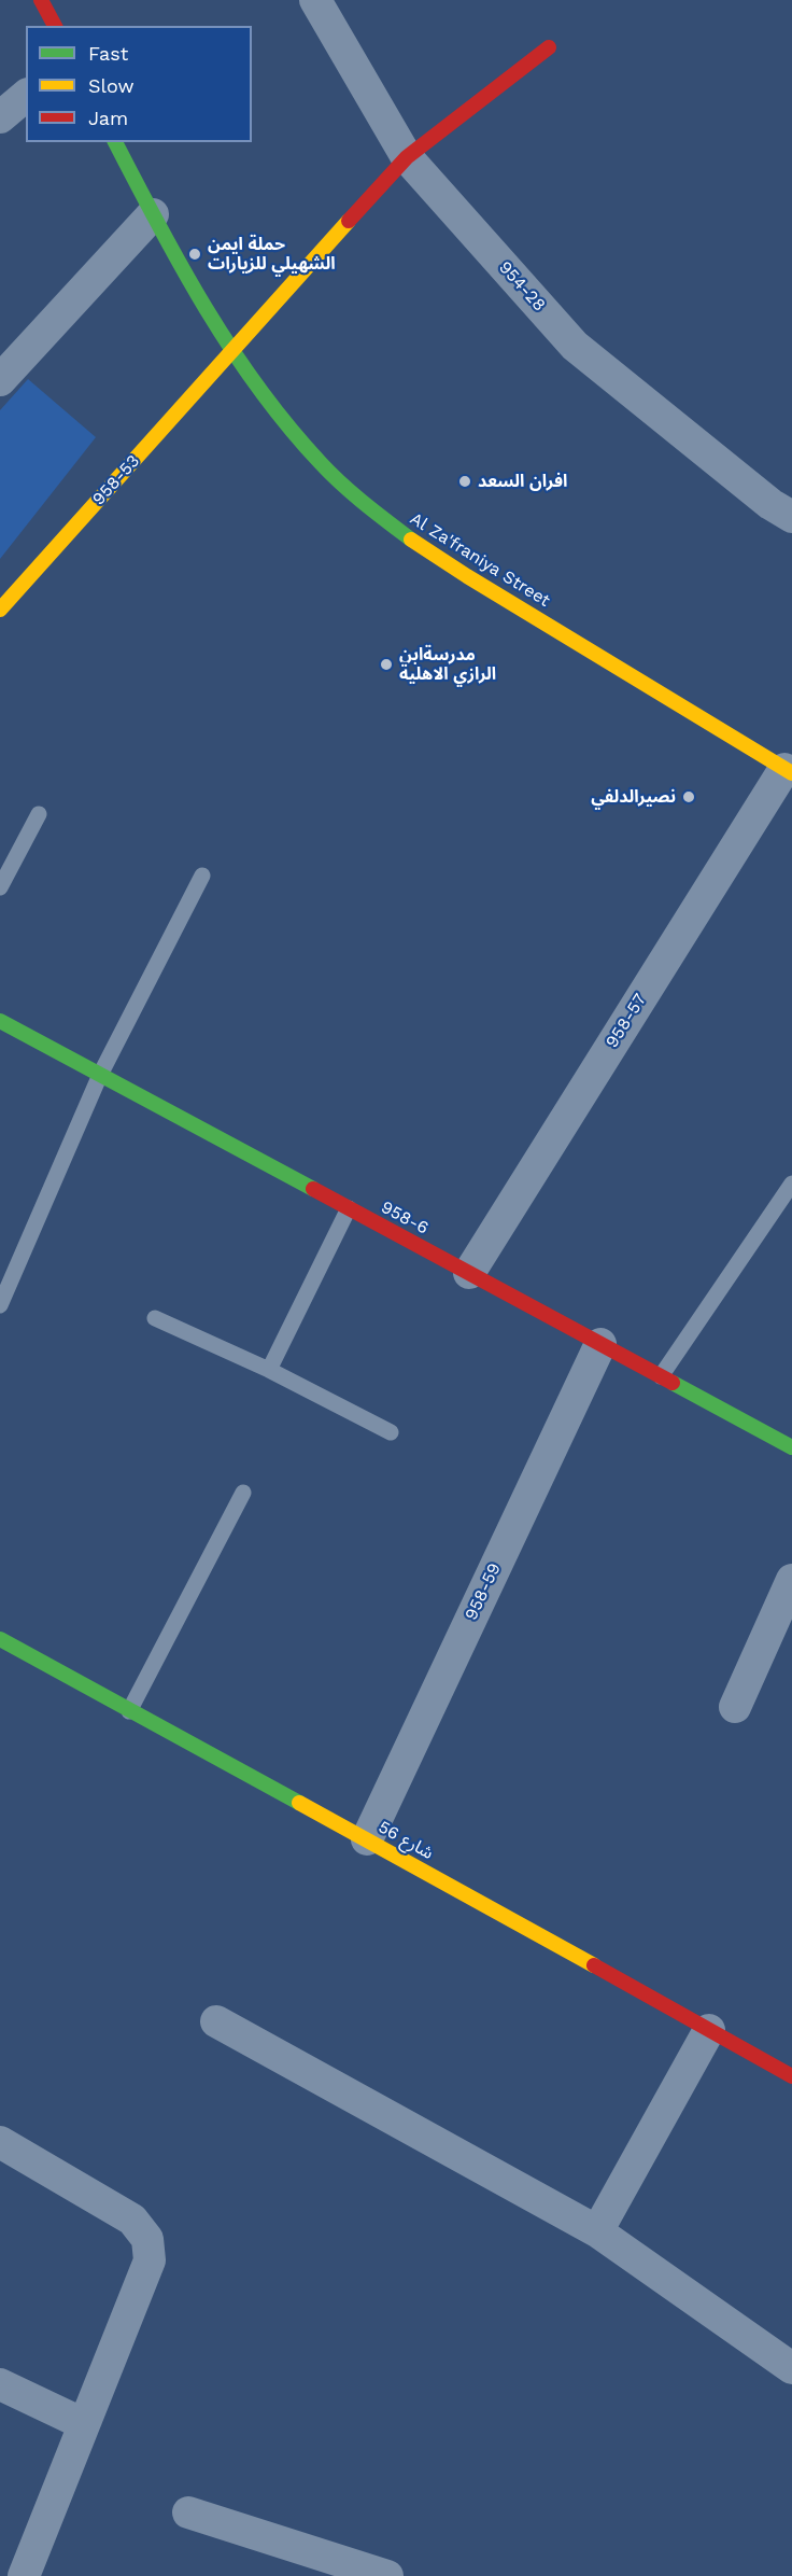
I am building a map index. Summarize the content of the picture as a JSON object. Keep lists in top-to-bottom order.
{
  "streets": {
    "street": [
      "954-28",
      "958-53",
      "Al Za'franiya Street",
      "958-57",
      "958-6",
      "958-59",
      "شارع 56"
    ]
  },
  "crossings": [
    ["954-28", "958-53"],
    ["958-53", "Al Za'franiya Street"],
    ["Al Za'franiya Street", "958-57"],
    ["958-57", "958-6"],
    ["958-6", "958-59"],
    ["958-59", "شارع 56"]
  ],
  "places": [
    "حملة ايمن الشهيلي للزيارات",
    "افران السعد",
    "مدرسةابن الرازي الاهلية",
    "نصيرالدلفي"
  ],
  "legend": ["Fast", "Slow", "Jam"]
}
